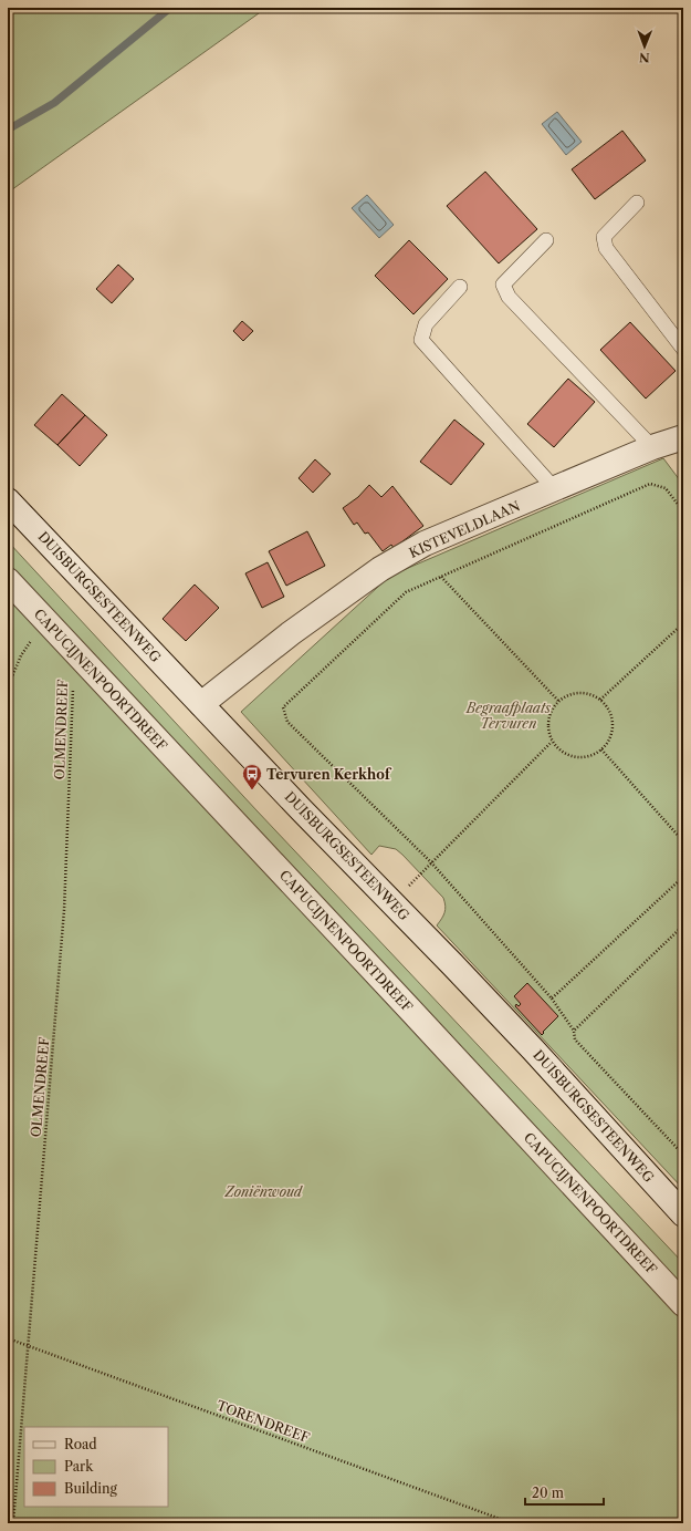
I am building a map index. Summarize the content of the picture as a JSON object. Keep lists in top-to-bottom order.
{
  "streets": {
    "street": ["KISTEVELDLAAN", "DUISBURGSESTEENWEG", "CAPUCIJNENPOORTDREEF"],
    "path": ["OLMENDREEF", "TORENDREEF"]
  },
  "crossings": [
    ["KISTEVELDLAAN", "DUISBURGSESTEENWEG"],
    ["CAPUCIJNENPOORTDREEF", "OLMENDREEF"],
    ["OLMENDREEF", "TORENDREEF"]
  ],
  "parks": ["Begraafplaats Tervuren", "Zoniënwoud"],
  "places": {
    "bus stop": ["Tervuren Kerkhof"]
  },
  "legend": ["Road", "Park", "Building"],
  "scale_bar": "20 m",
  "north": "bottom"
}
